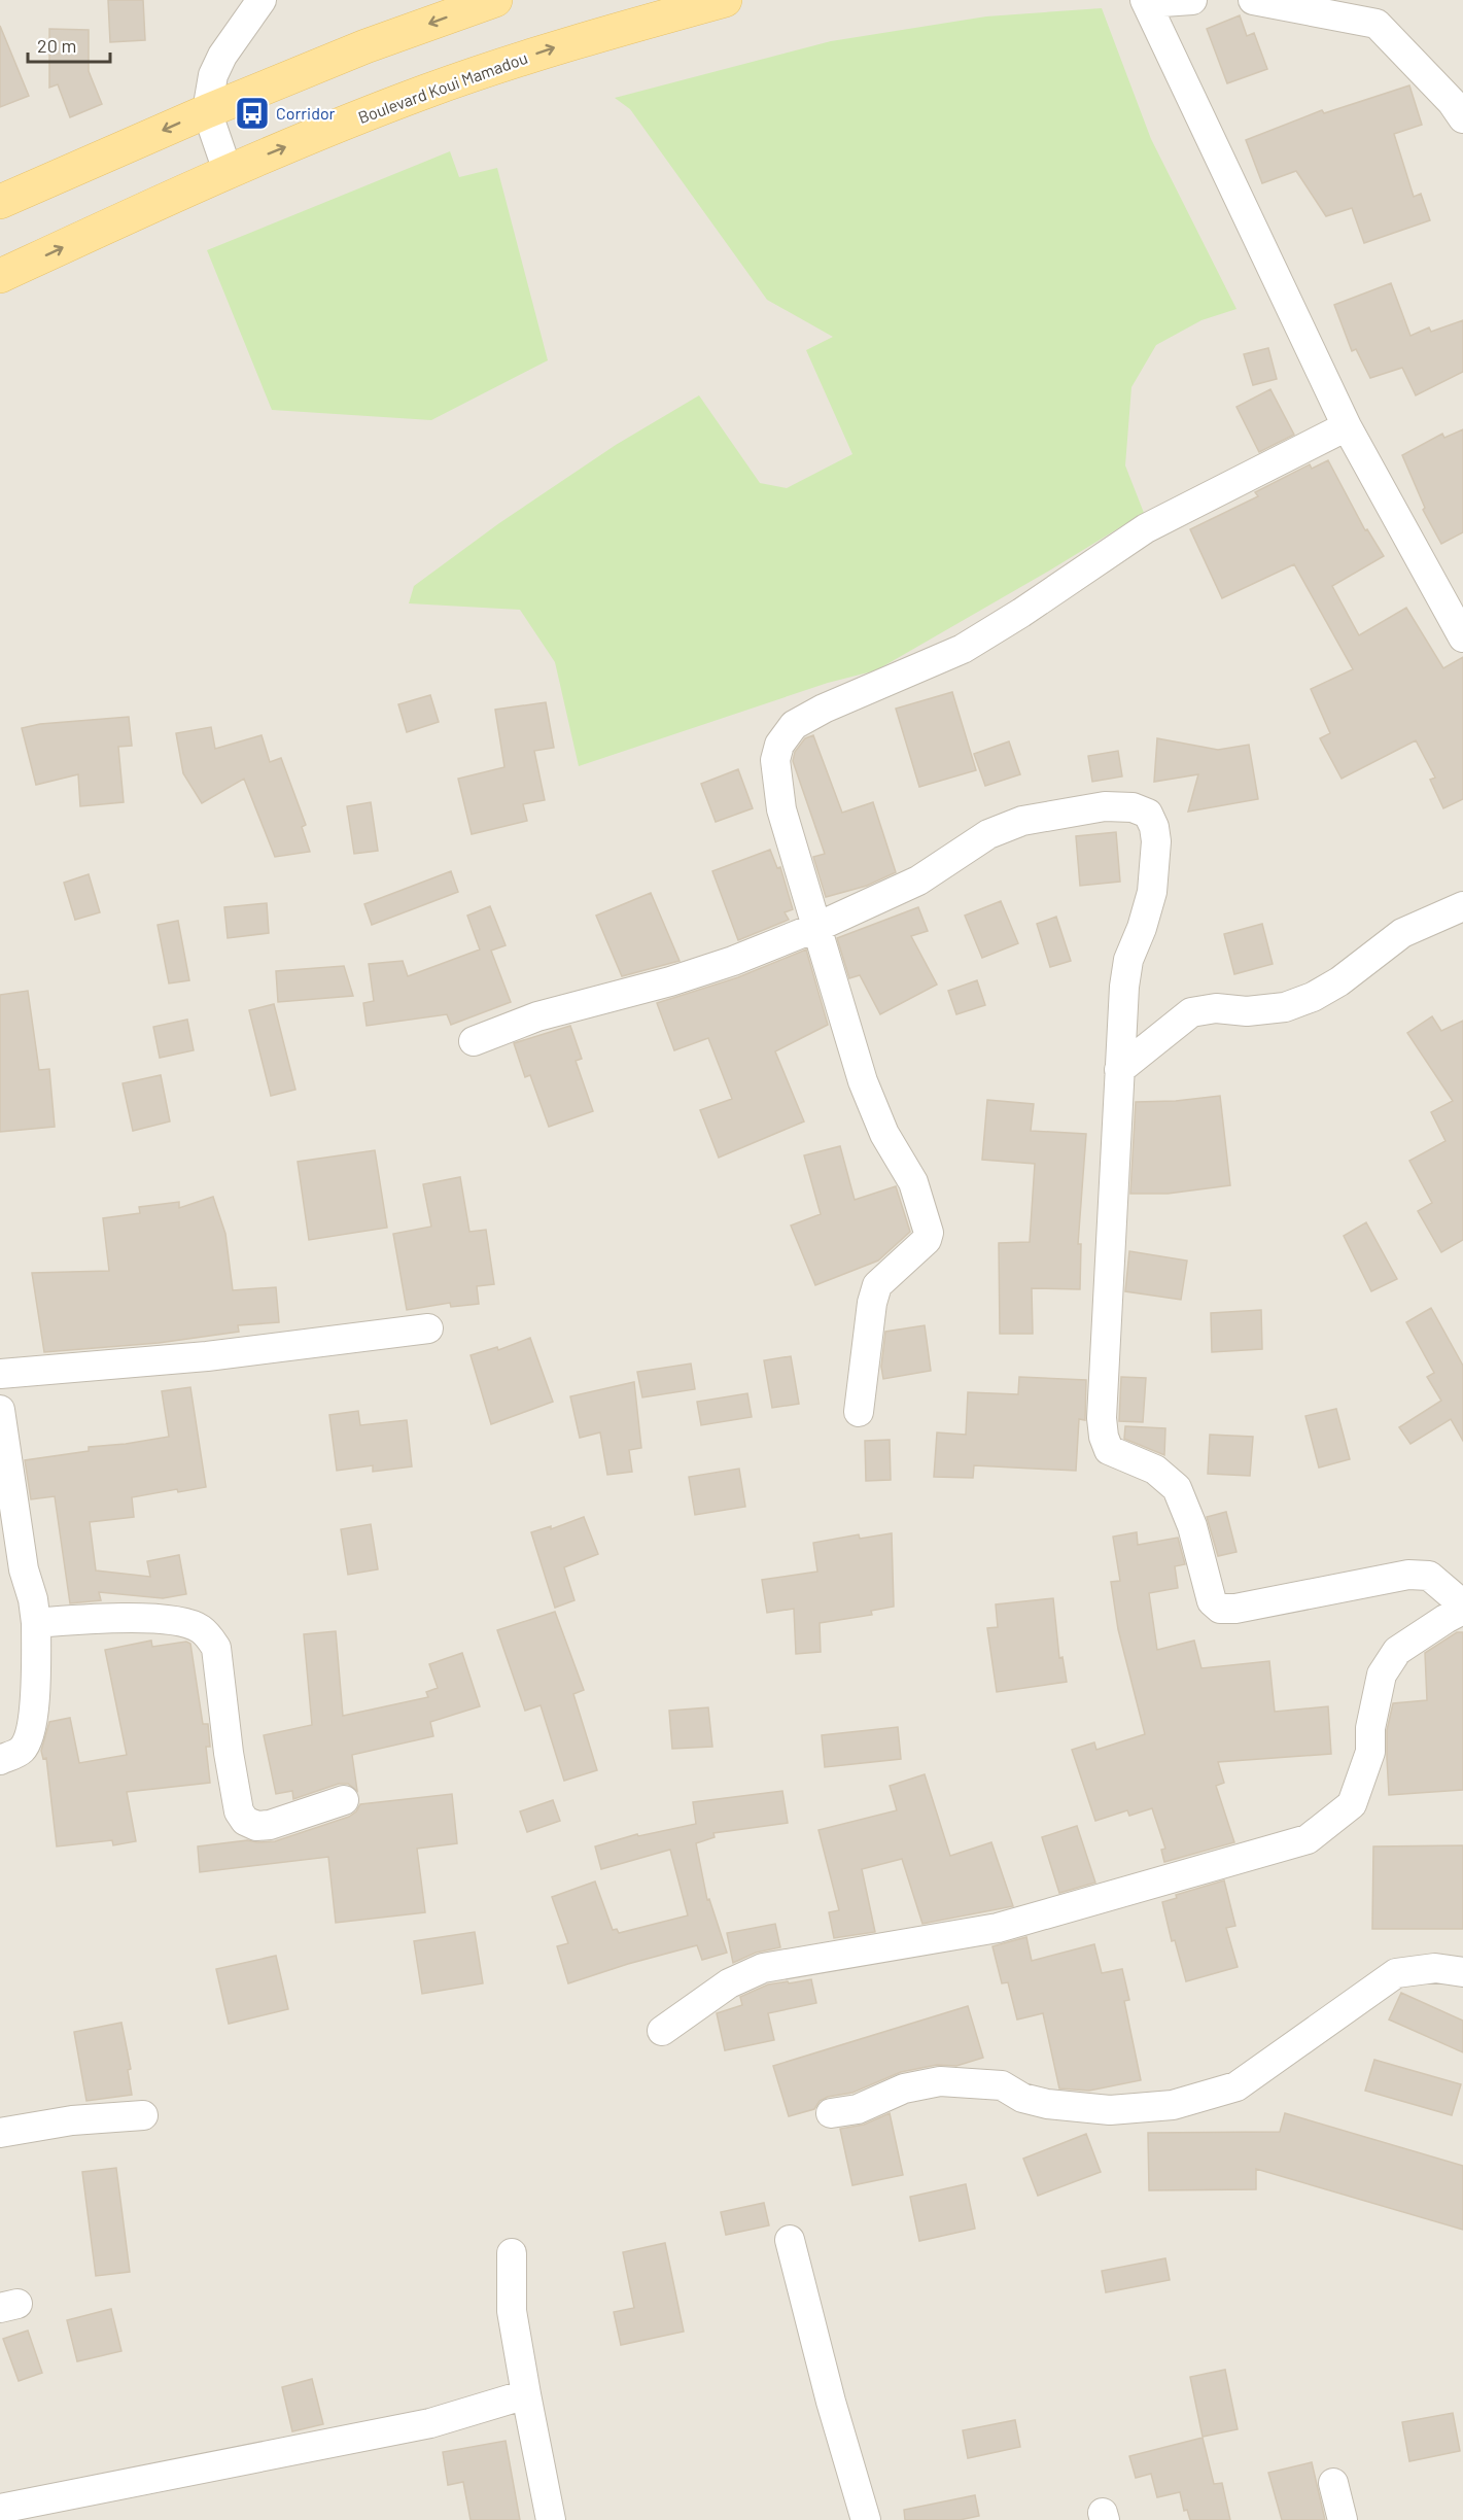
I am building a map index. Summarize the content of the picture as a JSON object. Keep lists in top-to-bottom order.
{
  "streets": {
    "main road": ["Boulevard Koui Mamadou"]
  },
  "places": {
    "bus stop": ["Corridor"]
  },
  "scale_bar": "20 m"
}
